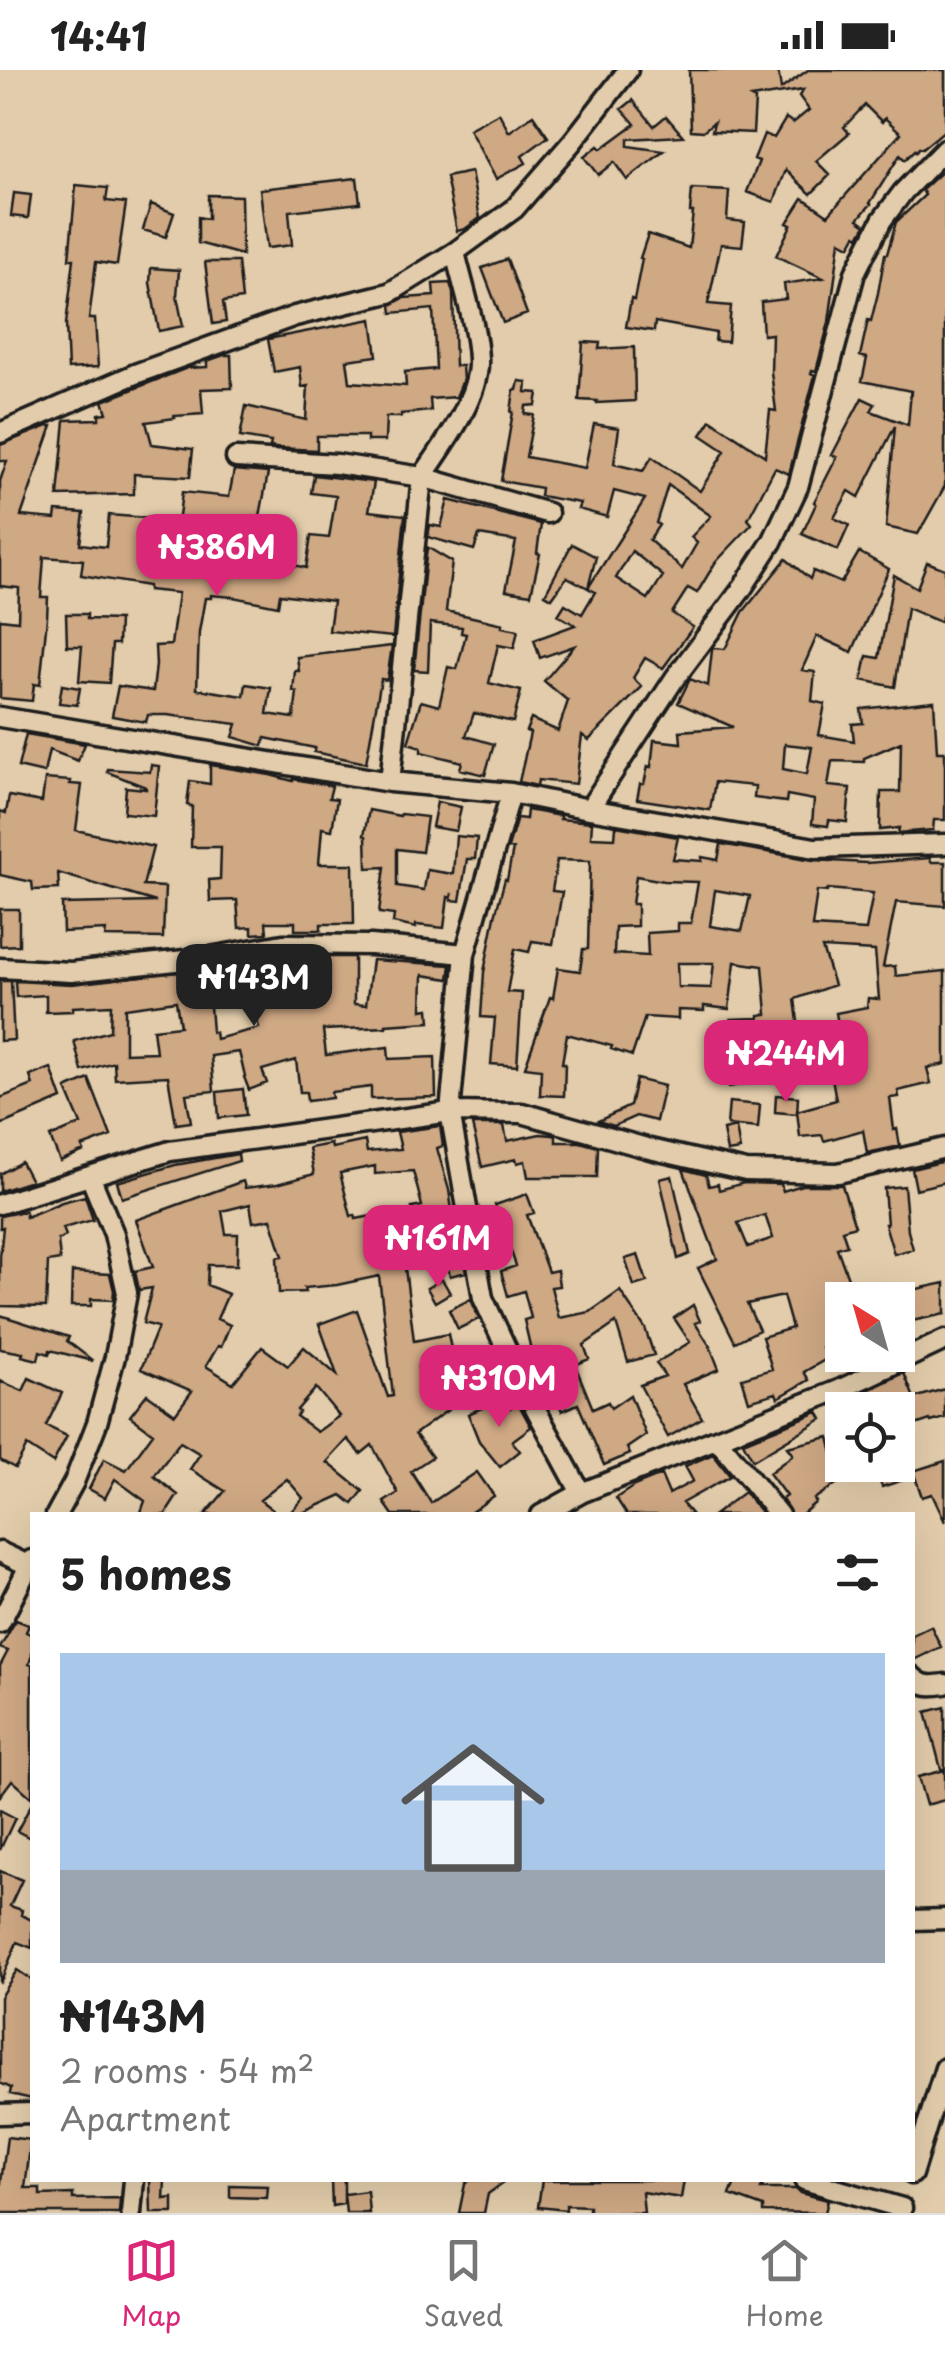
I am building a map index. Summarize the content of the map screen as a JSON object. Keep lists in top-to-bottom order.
{
  "north": "top left",
  "page": {
    "status": "14:41",
    "price": [
      "₦386M",
      "₦143M",
      "₦244M",
      "₦161M",
      "₦310M"
    ],
    "heading": "5 homes",
    "list": [
      {
        "name": "₦143M",
        "note": "2 rooms · 54 m² · Apartment"
      }
    ],
    "tabs": ["Map", "Saved", "Home"]
  }
}
